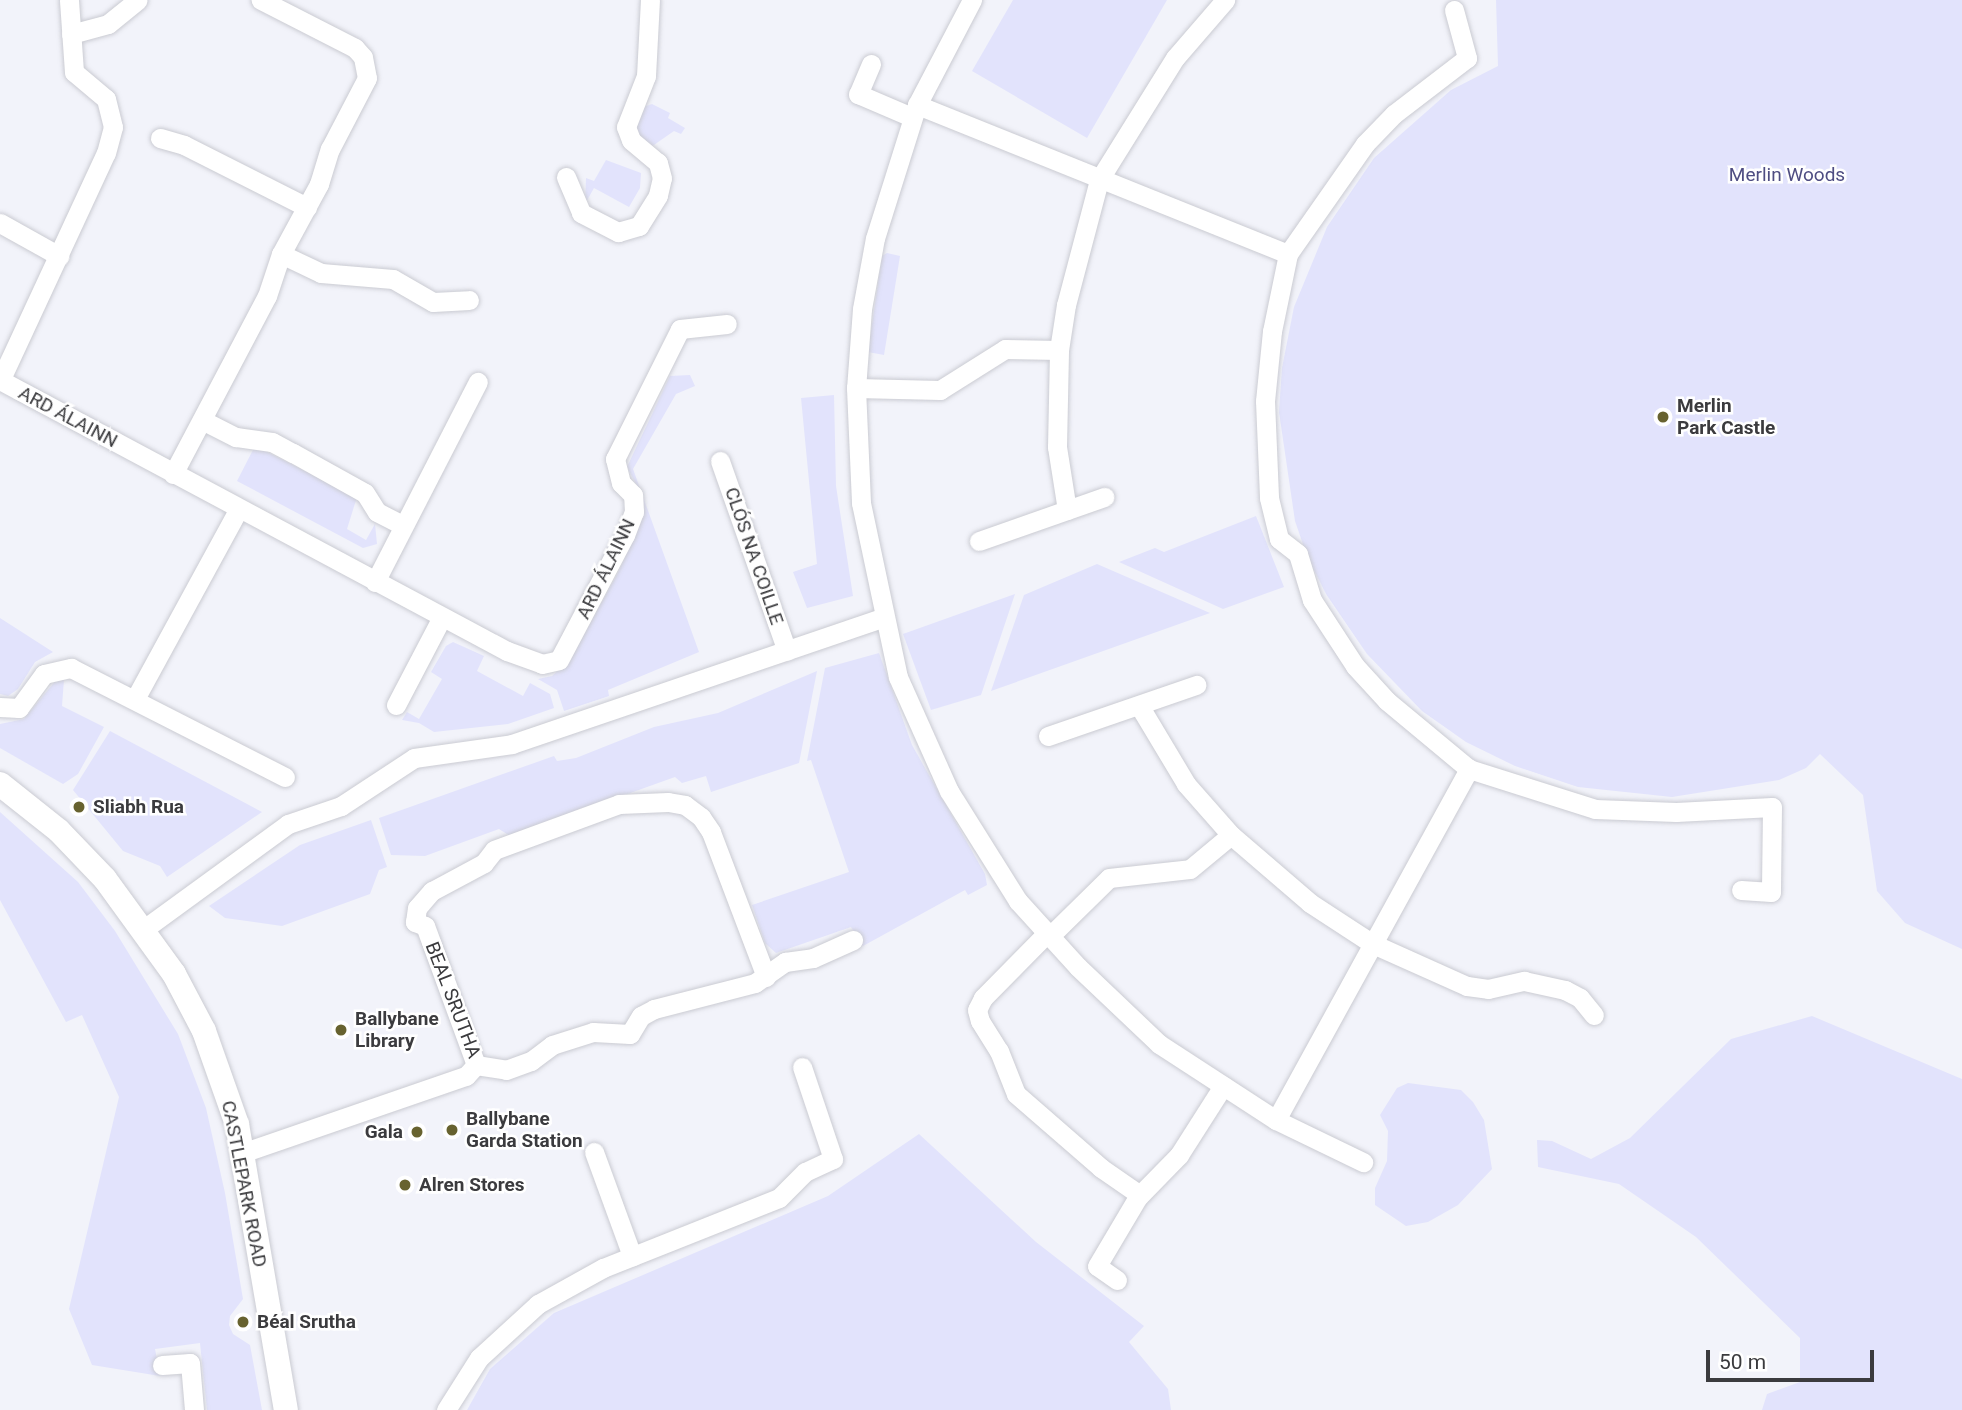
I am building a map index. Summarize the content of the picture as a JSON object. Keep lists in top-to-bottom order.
{
  "streets": {
    "street": [
      "ARD ÁLAINN",
      "CLÓS NA COILLE",
      "BEAL SRUTHA",
      "CASTLEPARK ROAD"
    ]
  },
  "parks": ["Merlin Woods"],
  "places": [
    "Merlin Park Castle",
    "Sliabh Rua",
    "Ballybane Library",
    "Ballybane Garda Station",
    "Gala",
    "Alren Stores",
    "Béal Srutha"
  ],
  "scale_bar": "50 m"
}
